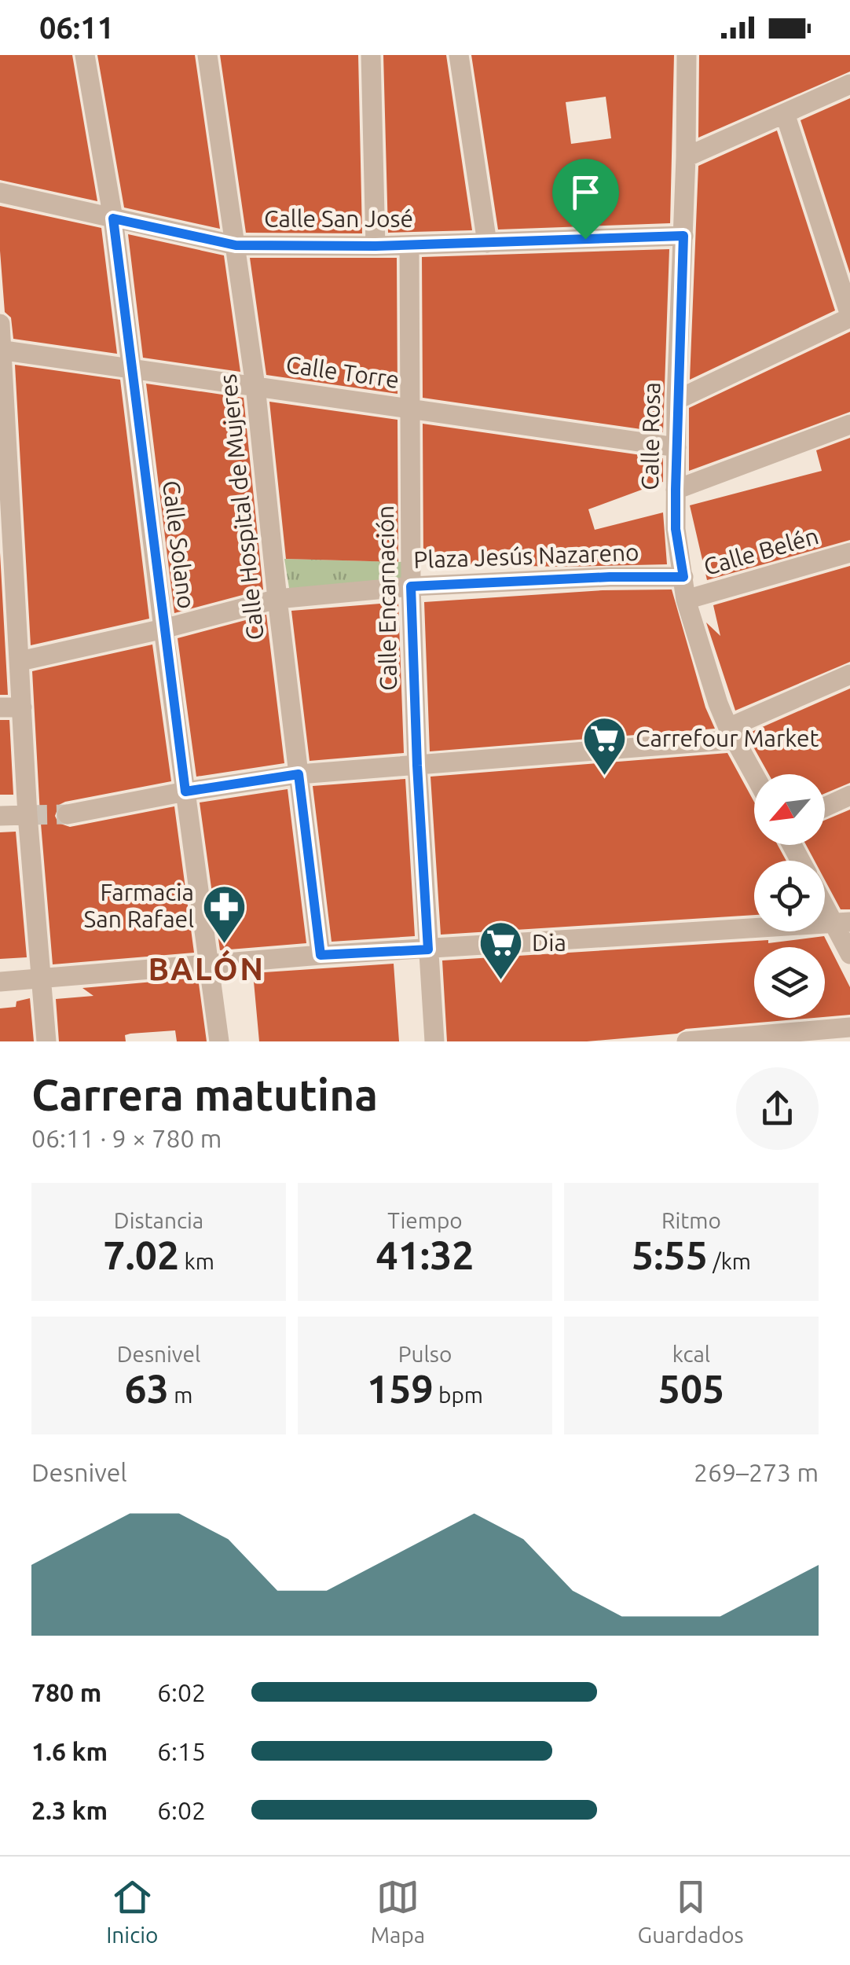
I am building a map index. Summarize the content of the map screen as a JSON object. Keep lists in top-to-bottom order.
{
  "streets": {
    "street": [
      "Calle San José",
      "Calle Torre",
      "Calle Rosa",
      "Calle Hospital de Mujeres",
      "Calle Solano",
      "Calle Belén",
      "Plaza Jesús Nazareno",
      "Calle Encarnación"
    ]
  },
  "crossings": [
    ["Calle San José", "Calle Rosa"],
    ["Calle San José", "Calle Hospital de Mujeres"],
    ["Calle San José", "Calle Solano"],
    ["Calle San José", "Calle Encarnación"],
    ["Calle Torre", "Calle Rosa"],
    ["Calle Torre", "Calle Hospital de Mujeres"],
    ["Calle Torre", "Calle Solano"],
    ["Calle Torre", "Calle Encarnación"],
    ["Calle Rosa", "Calle Belén"],
    ["Calle Rosa", "Plaza Jesús Nazareno"],
    ["Calle Hospital de Mujeres", "Plaza Jesús Nazareno"],
    ["Calle Solano", "Plaza Jesús Nazareno"],
    ["Plaza Jesús Nazareno", "Calle Encarnación"]
  ],
  "districts": ["BALÓN"],
  "places": {
    "supermarket": ["Carrefour Market", "Dia"],
    "pharmacy": ["Farmacia San Rafael"]
  },
  "north": "bottom left",
  "page": {
    "status": "06:11",
    "heading": ["Carrera matutina", "06:11 · 9 × 780 m"],
    "stats": [
      ["Distancia", "7.02 km"],
      ["Tiempo", "41:32"],
      ["Ritmo", "5:55 /km"],
      ["Desnivel", "63 m"],
      ["Pulso", "159 bpm"],
      ["kcal", "505"]
    ],
    "chart": ["Desnivel", "269–273 m"],
    "list": [
      {
        "name": "780 m",
        "note": "6:02"
      },
      {
        "name": "1.6 km",
        "note": "6:15"
      },
      {
        "name": "2.3 km",
        "note": "6:02"
      }
    ],
    "tabs": ["Inicio", "Mapa", "Guardados"]
  }
}
